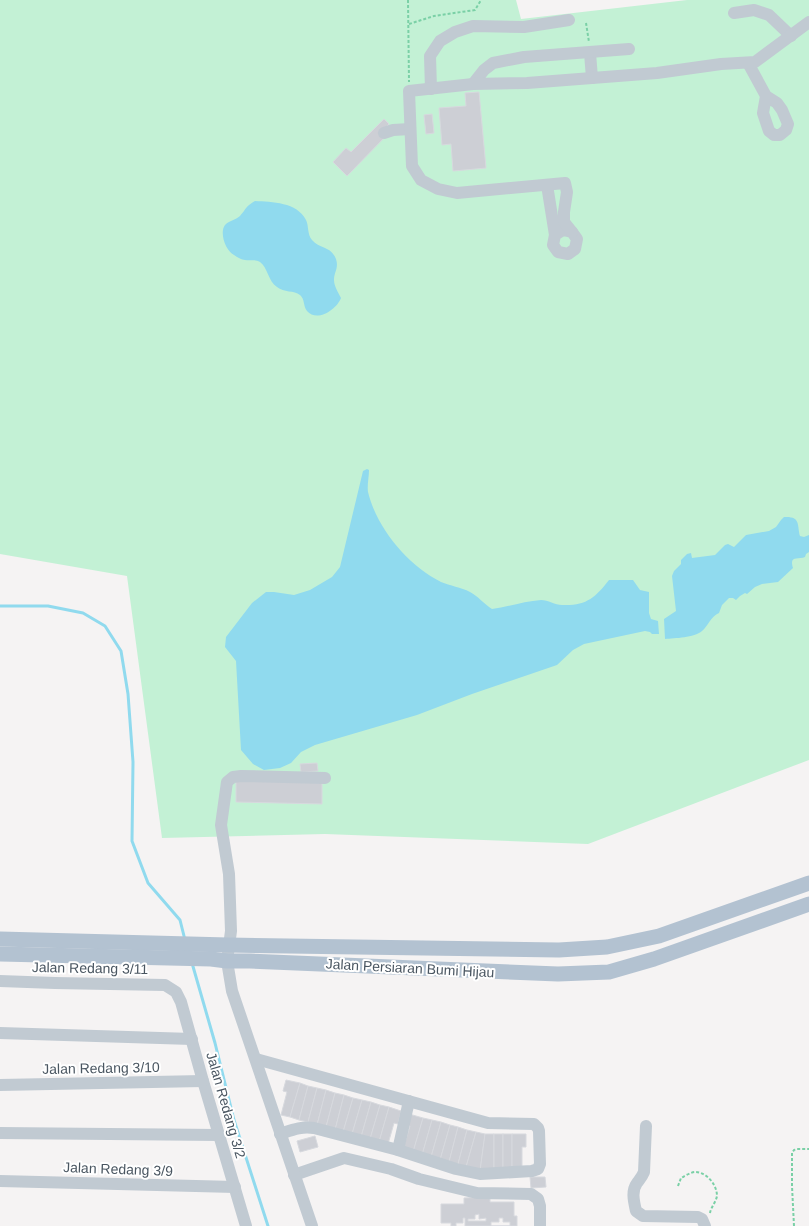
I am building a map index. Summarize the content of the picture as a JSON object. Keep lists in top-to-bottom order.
{
  "streets": {
    "main road": ["Jalan Persiaran Bumi Hijau"],
    "street": [
      "Jalan Redang 3/11",
      "Jalan Redang 3/10",
      "Jalan Redang 3/2",
      "Jalan Redang 3/9"
    ]
  },
  "crossings": [
    ["Jalan Redang 3/11", "Jalan Redang 3/2"],
    ["Jalan Redang 3/10", "Jalan Redang 3/2"],
    ["Jalan Redang 3/2", "Jalan Redang 3/9"]
  ]
}
